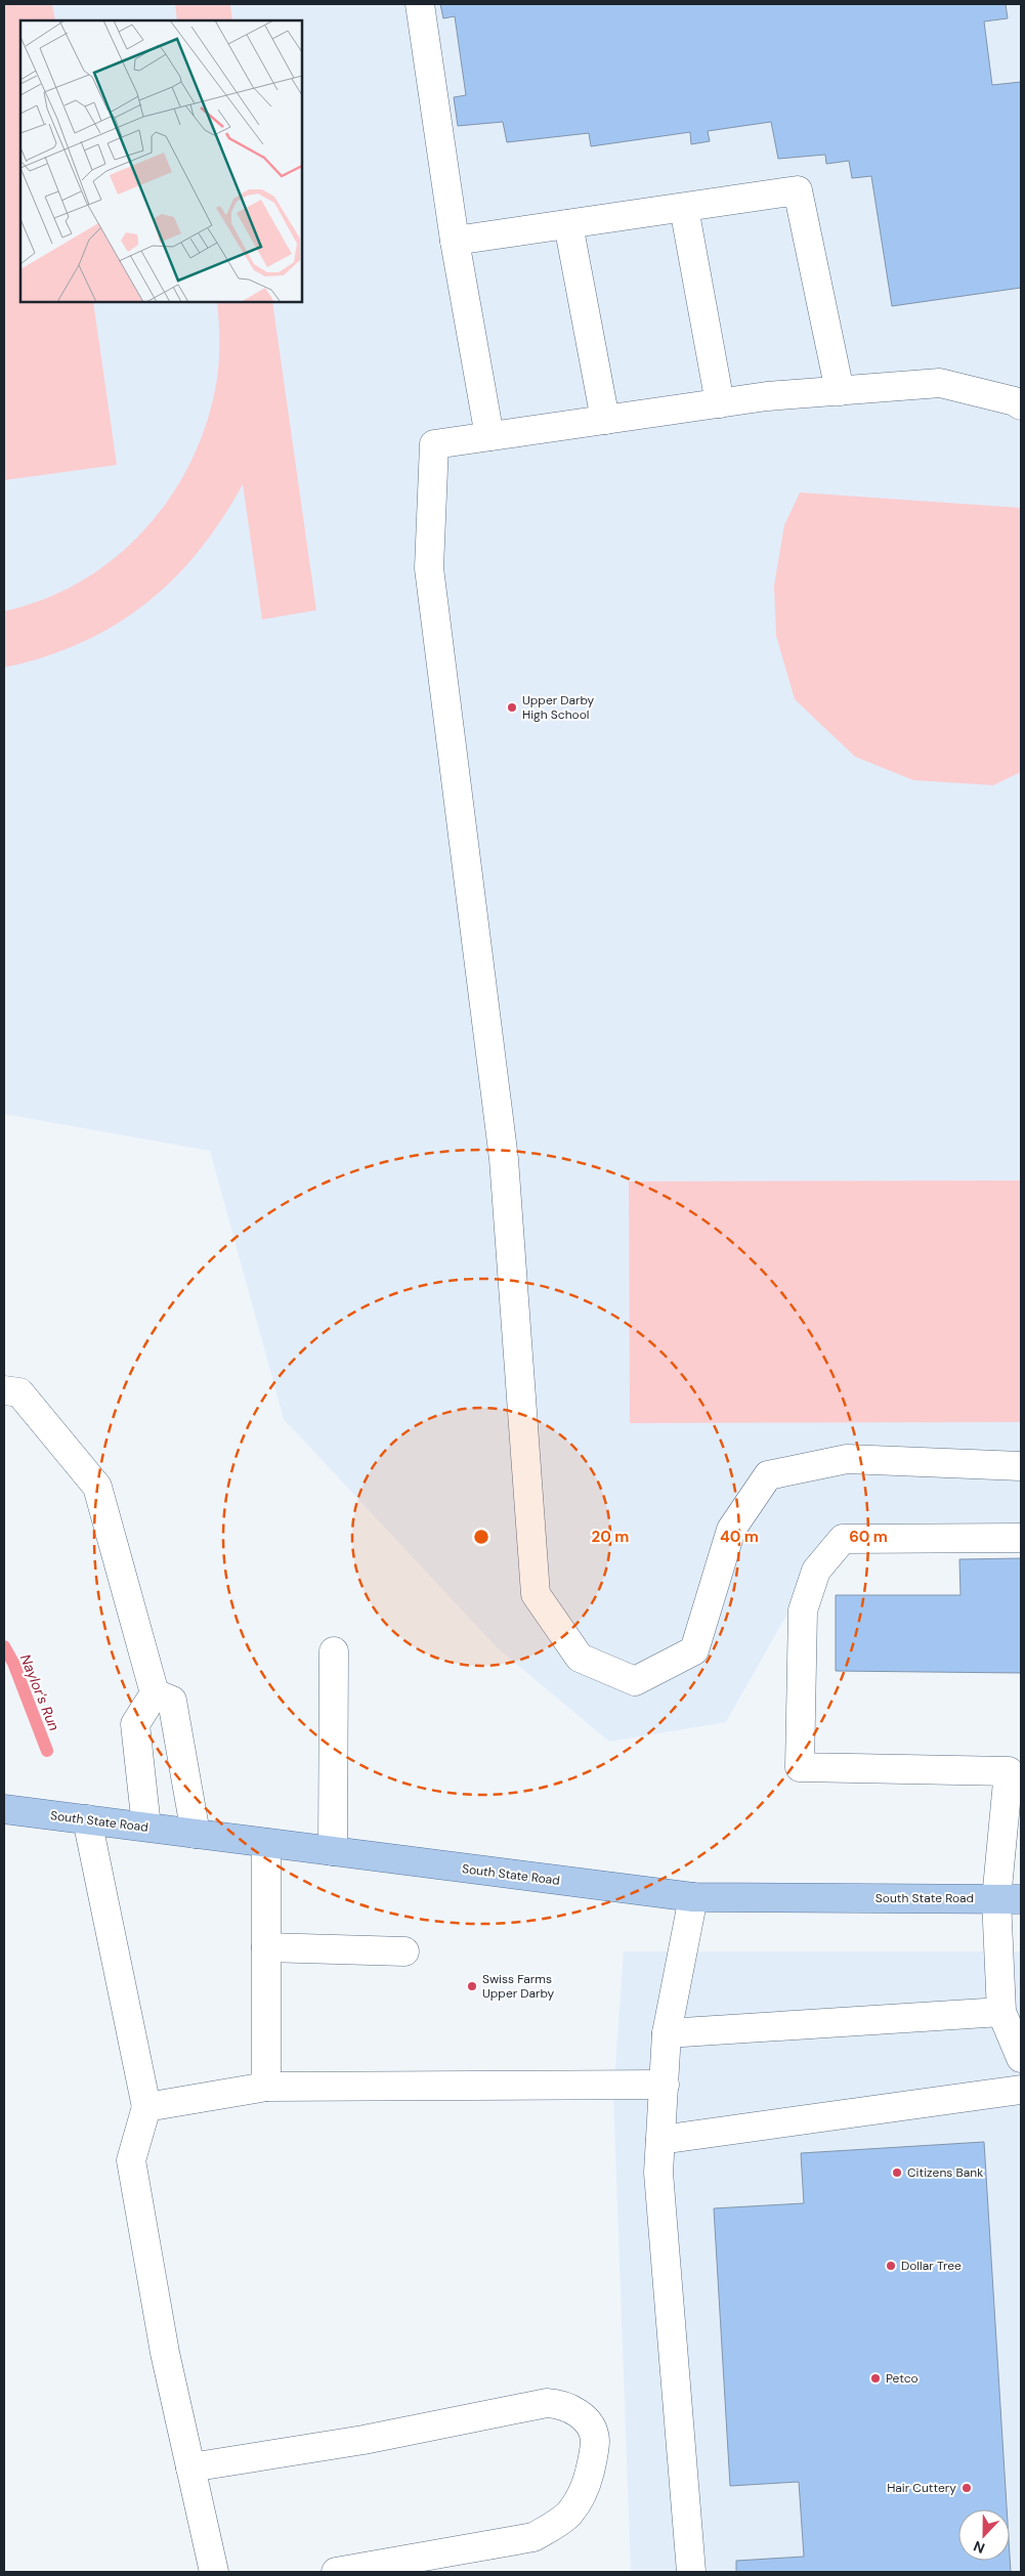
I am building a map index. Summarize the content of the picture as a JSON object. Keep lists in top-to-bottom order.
{
  "streets": {
    "main road": ["South State Road"]
  },
  "water": ["Naylor's Run"],
  "places": [
    "Upper Darby High School",
    "Swiss Farms Upper Darby",
    "Citizens Bank",
    "Dollar Tree",
    "Petco",
    "Hair Cuttery"
  ],
  "north": "bottom",
  "rings": ["20 m", "40 m", "60 m"]
}
